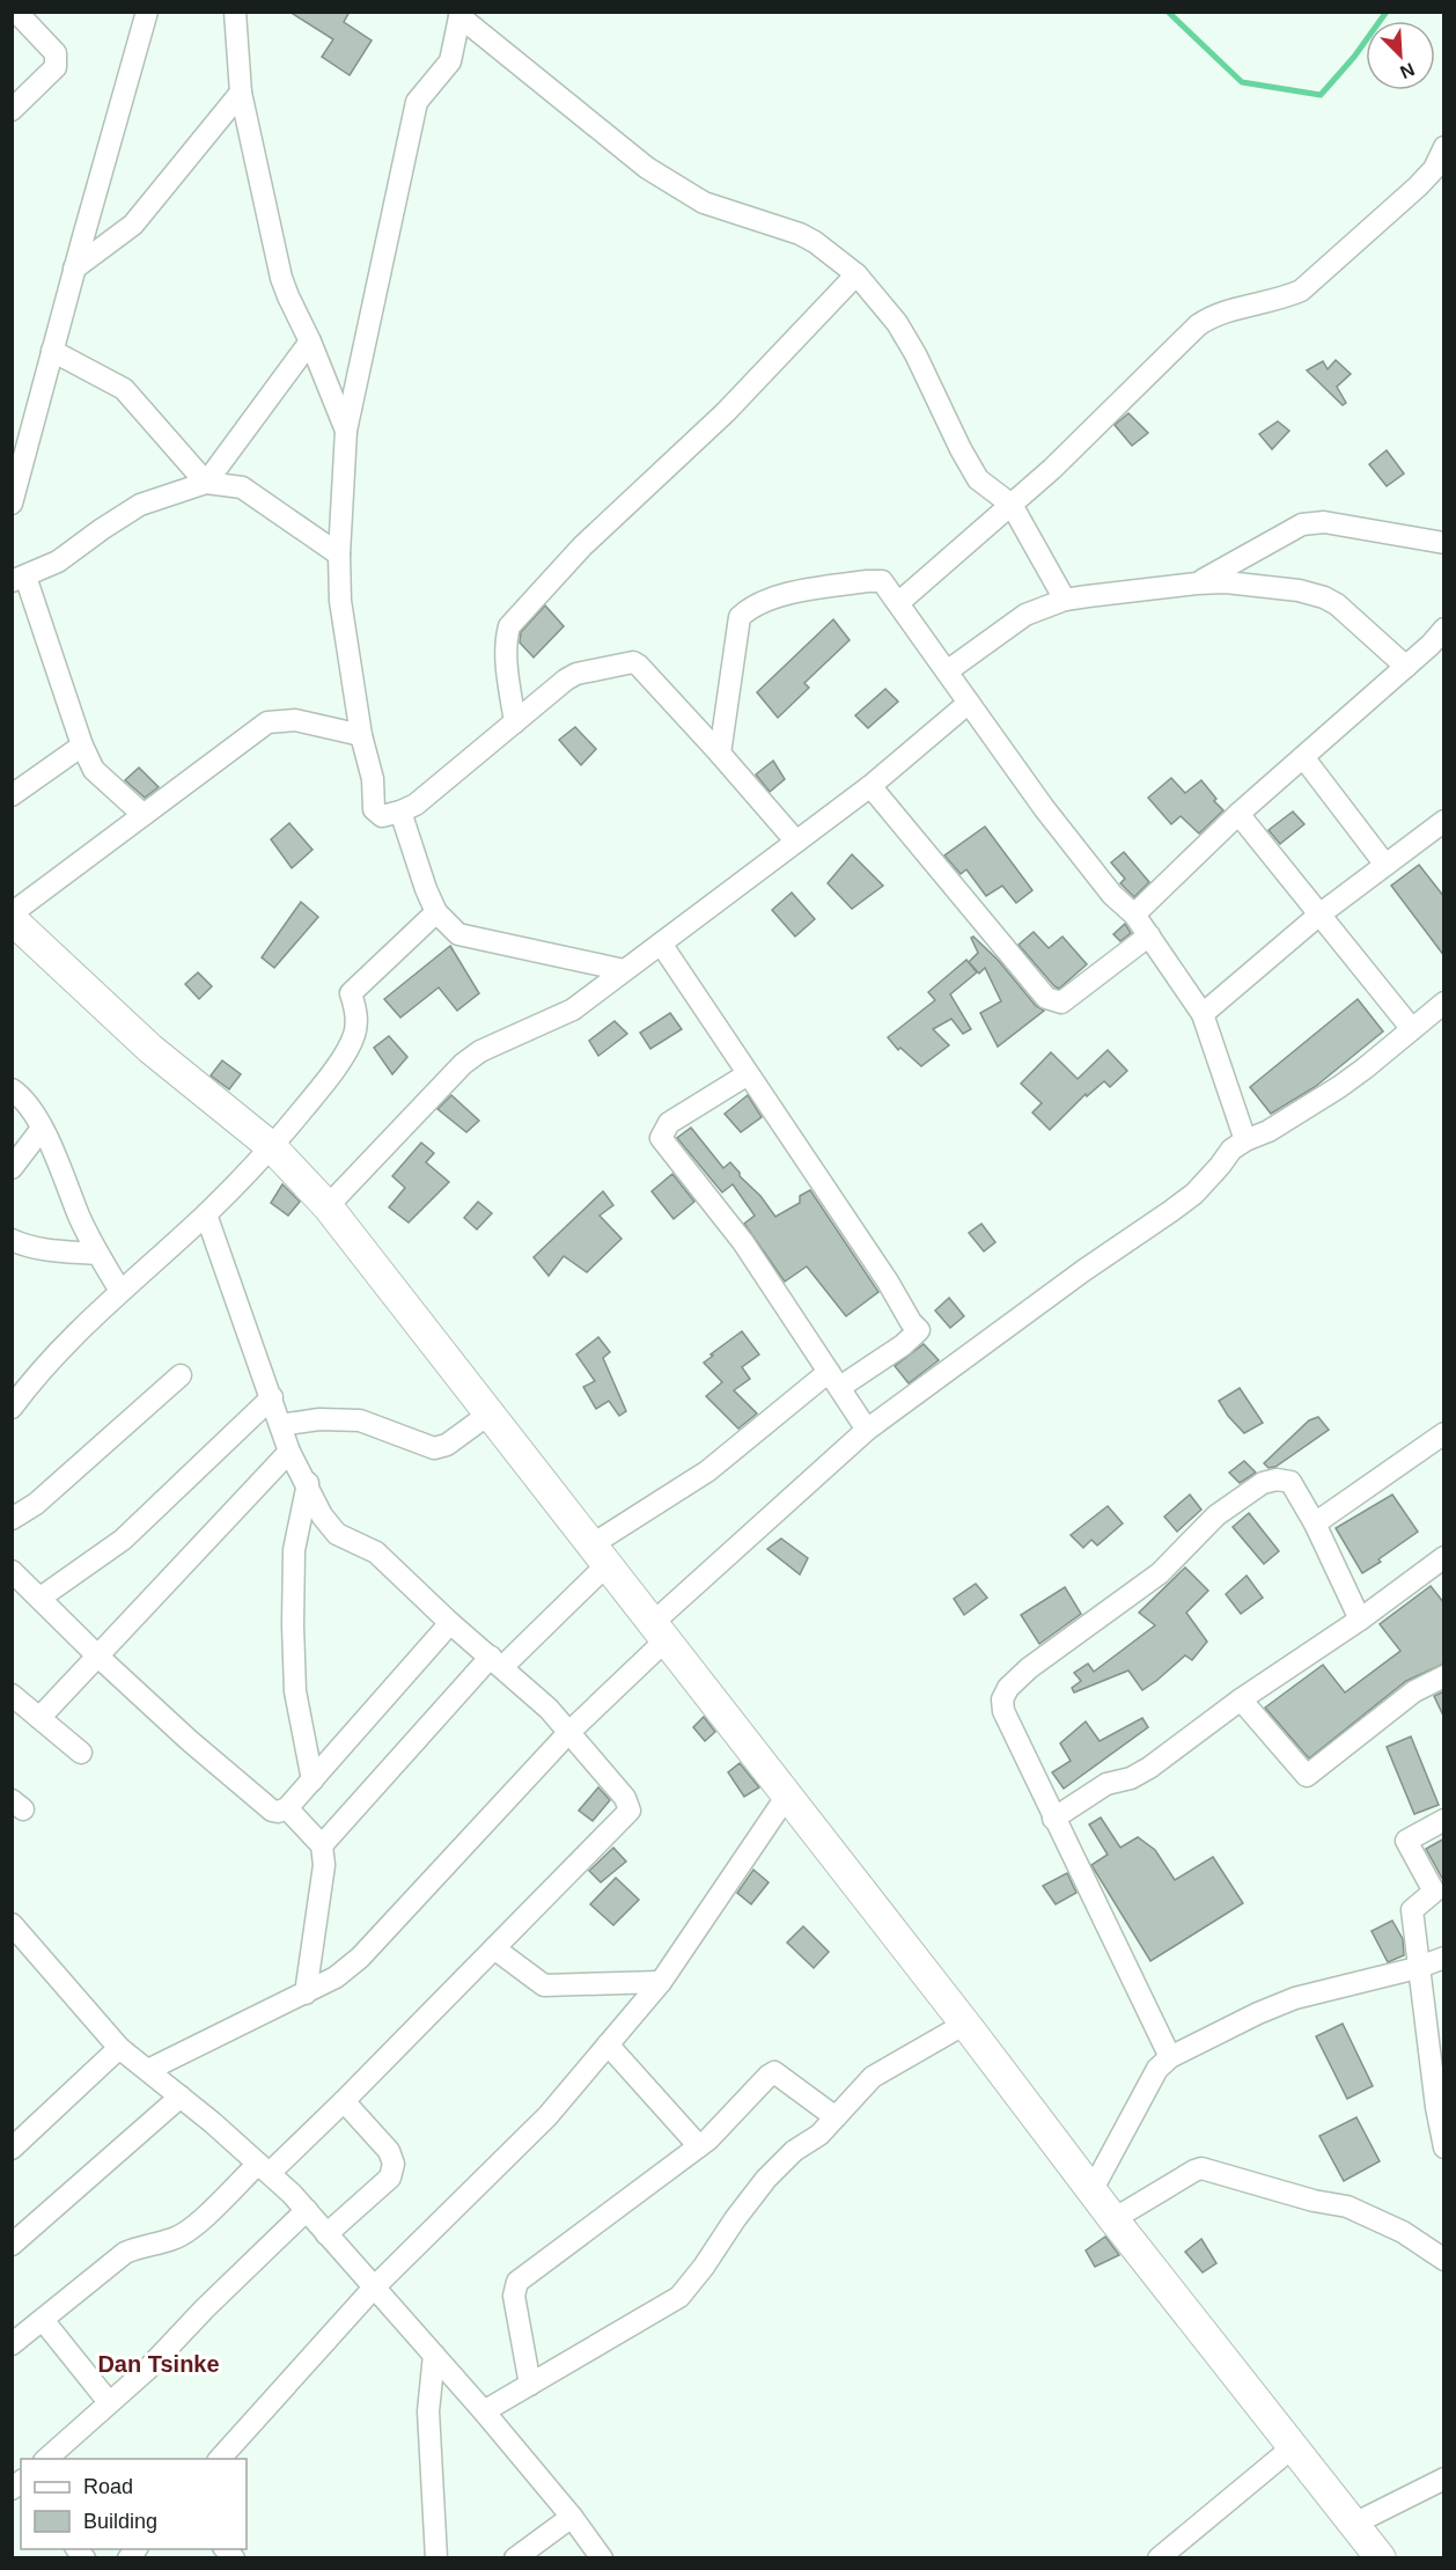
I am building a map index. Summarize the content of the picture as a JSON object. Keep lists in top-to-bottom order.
{
  "districts": ["Dan Tsinke"],
  "legend": ["Road", "Building"],
  "north": "bottom right"
}
